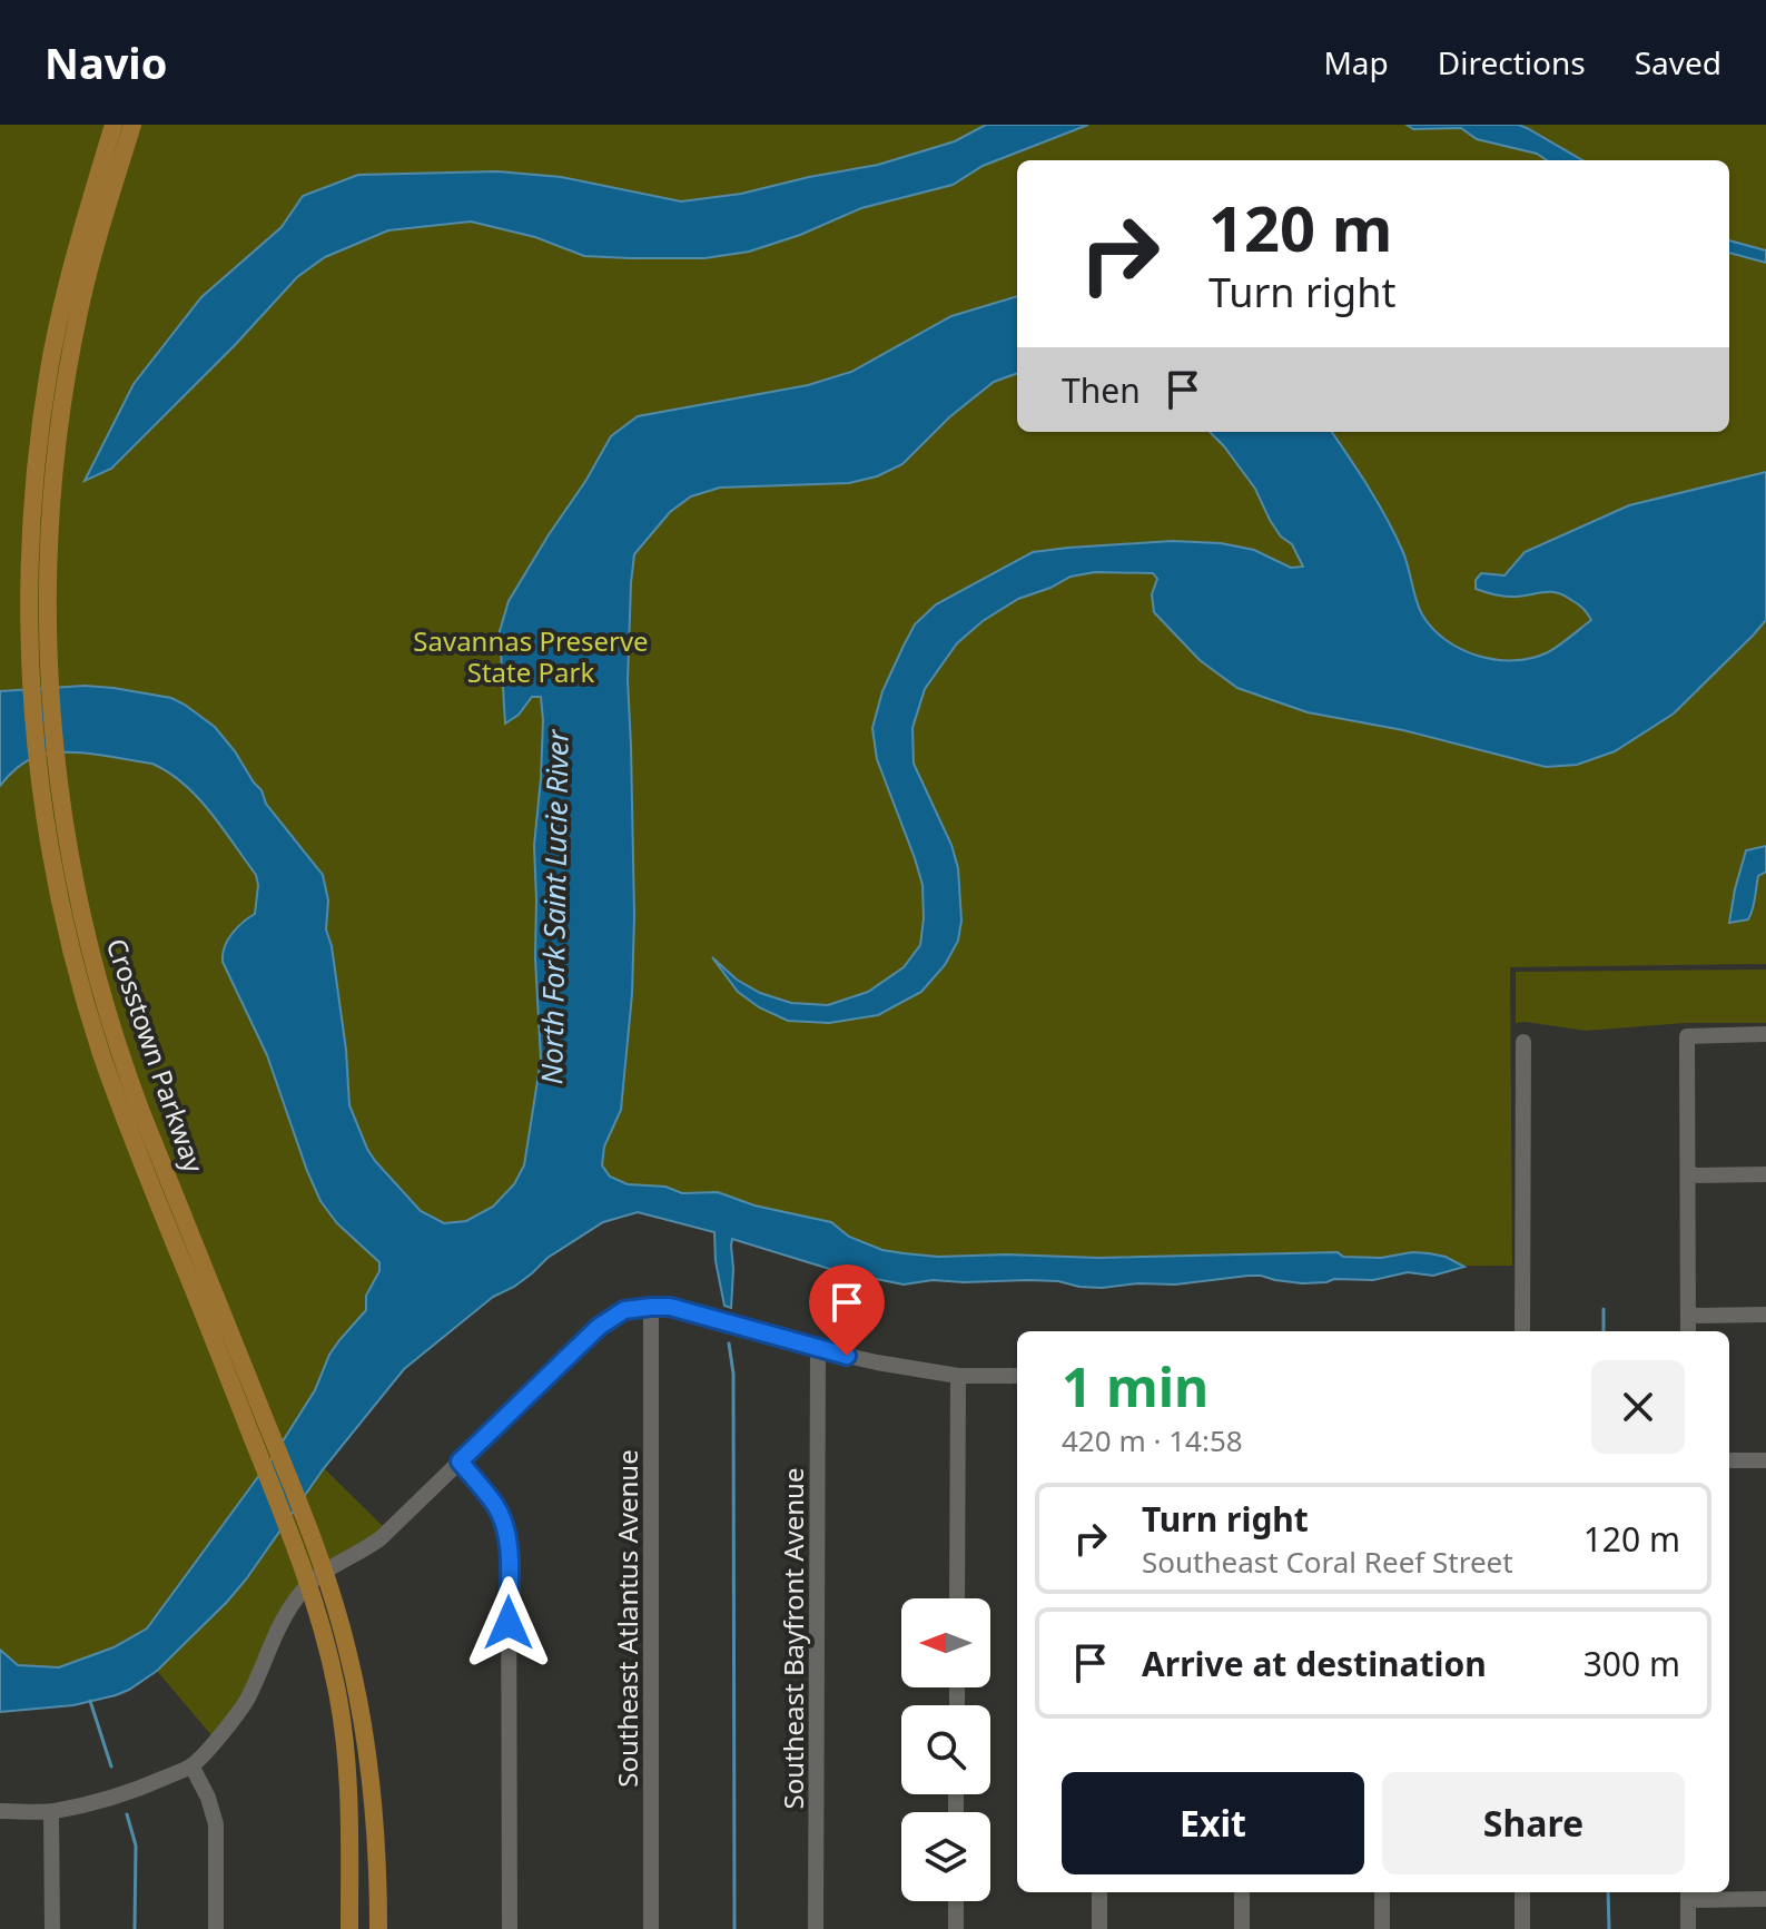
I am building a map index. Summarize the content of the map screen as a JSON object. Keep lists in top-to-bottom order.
{
  "streets": {
    "main road": ["Crosstown Parkway"],
    "street": ["Southeast Atlantus Avenue", "Southeast Bayfront Avenue"]
  },
  "water": ["North Fork Saint Lucie River"],
  "parks": ["Savannas Preserve State Park"],
  "north": "left",
  "page": {
    "header": "Navio",
    "nav": ["Map", "Directions", "Saved"],
    "turn": ["120 m", "Turn right"],
    "then": "Then",
    "heading": ["1 min", "420 m · 14:58"],
    "list": [
      {
        "name": "Turn right",
        "note": "Southeast Coral Reef Street",
        "value": "120 m"
      },
      {
        "name": "Arrive at destination",
        "value": "300 m"
      }
    ],
    "buttons": ["Exit", "Share"]
  }
}
